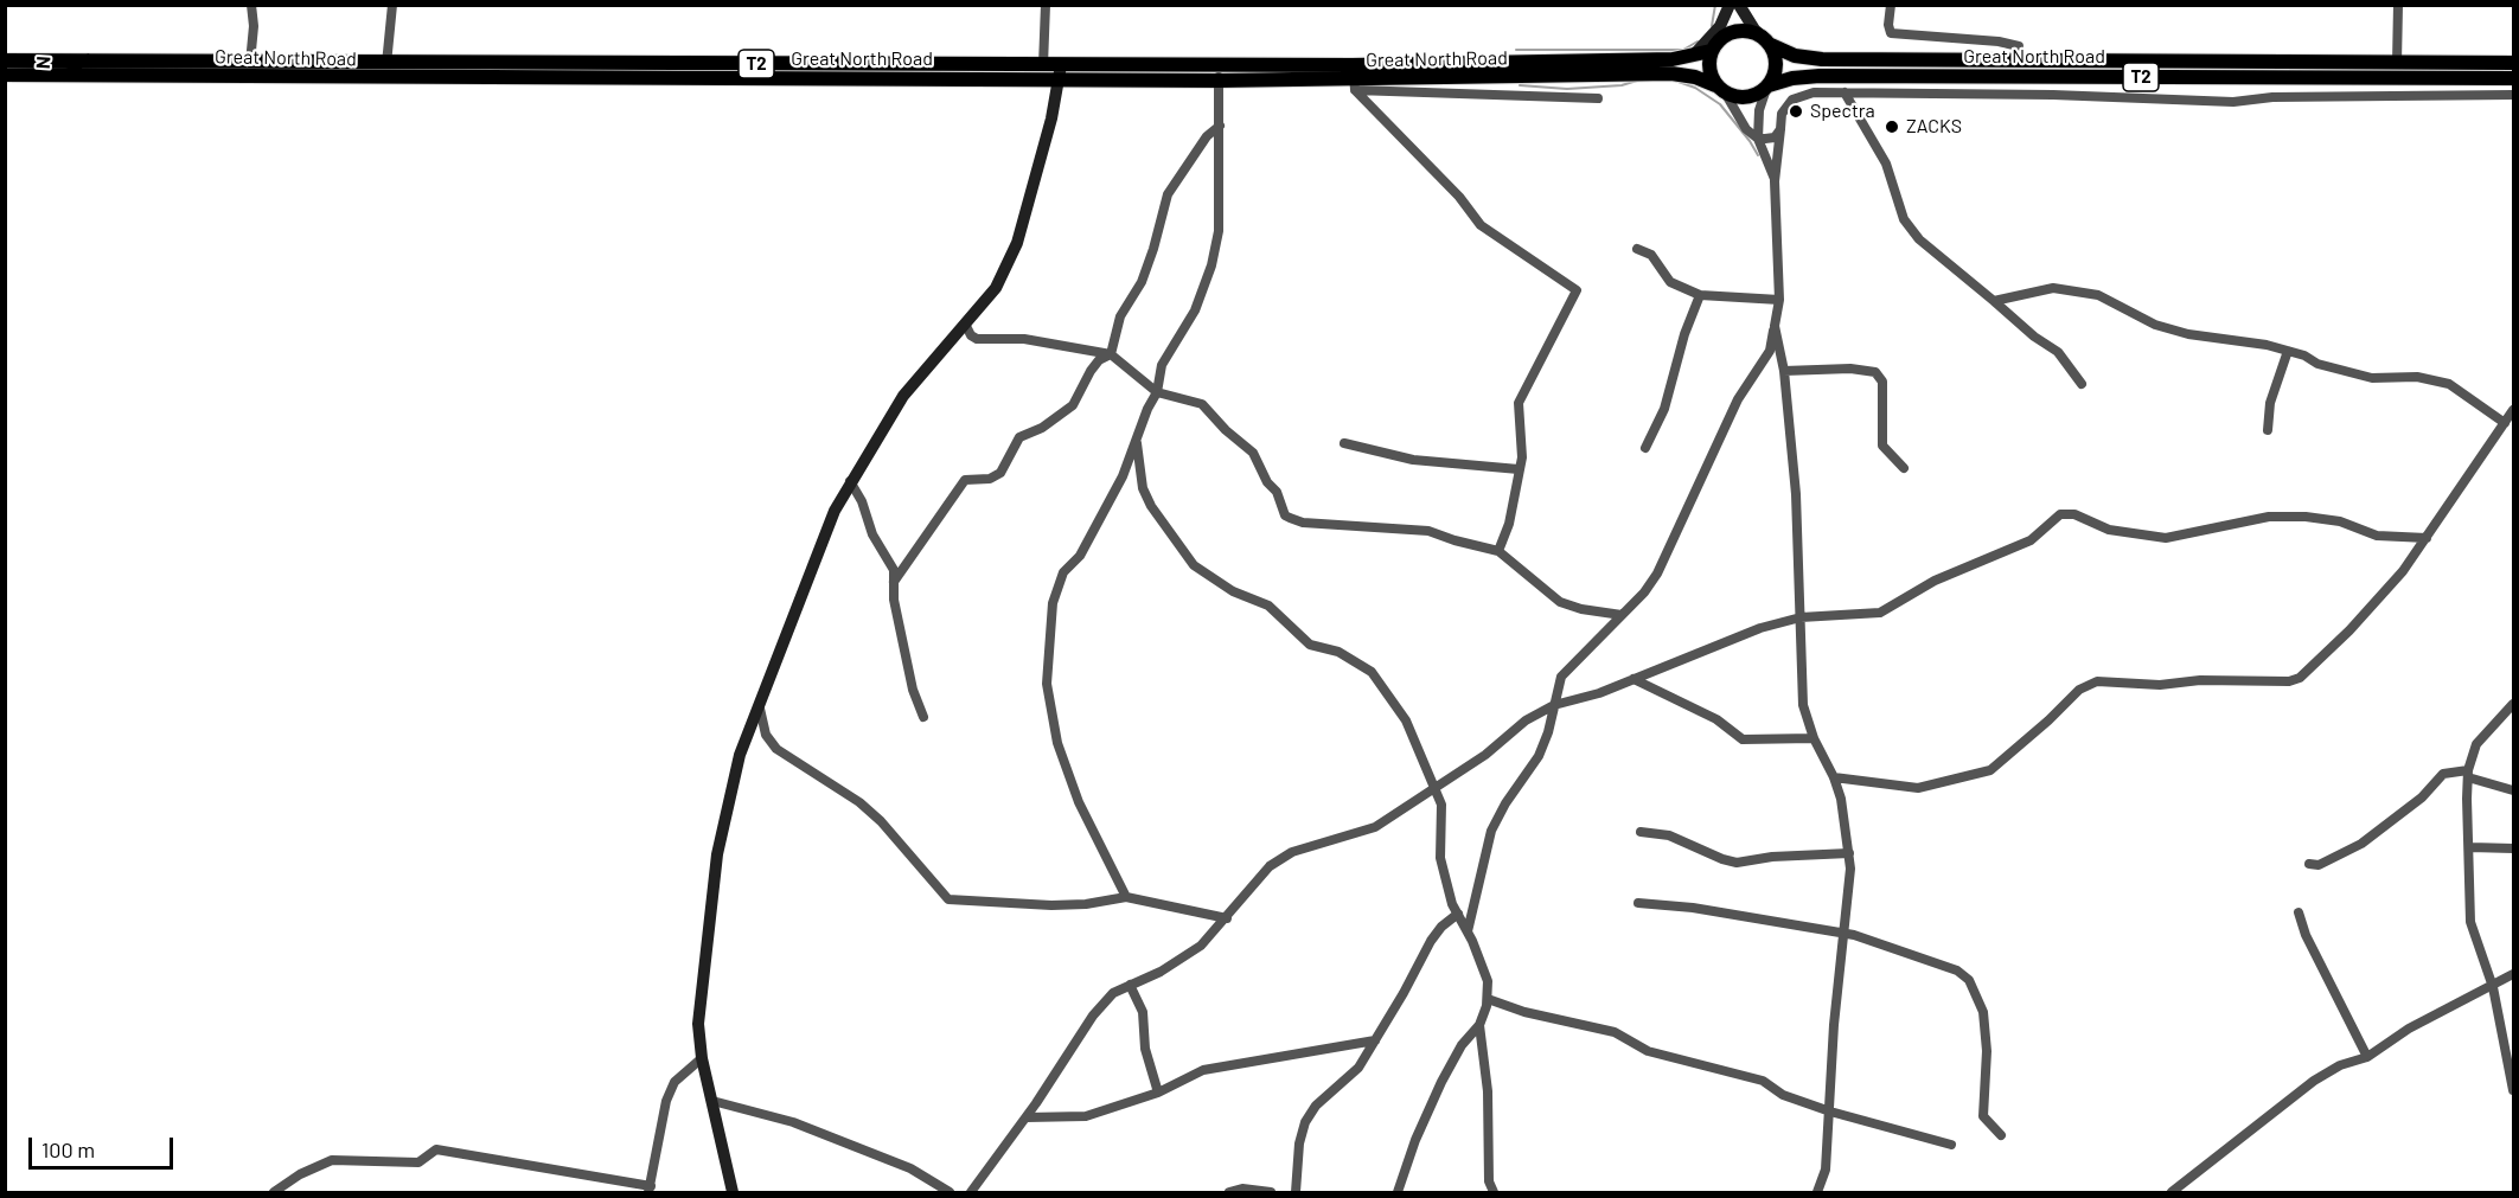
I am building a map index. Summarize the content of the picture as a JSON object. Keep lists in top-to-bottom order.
{
  "streets": {
    "main road": ["Great North Road", "T2"]
  },
  "places": ["Spectra", "ZACKS"],
  "scale_bar": "100 m",
  "north": "left"
}
